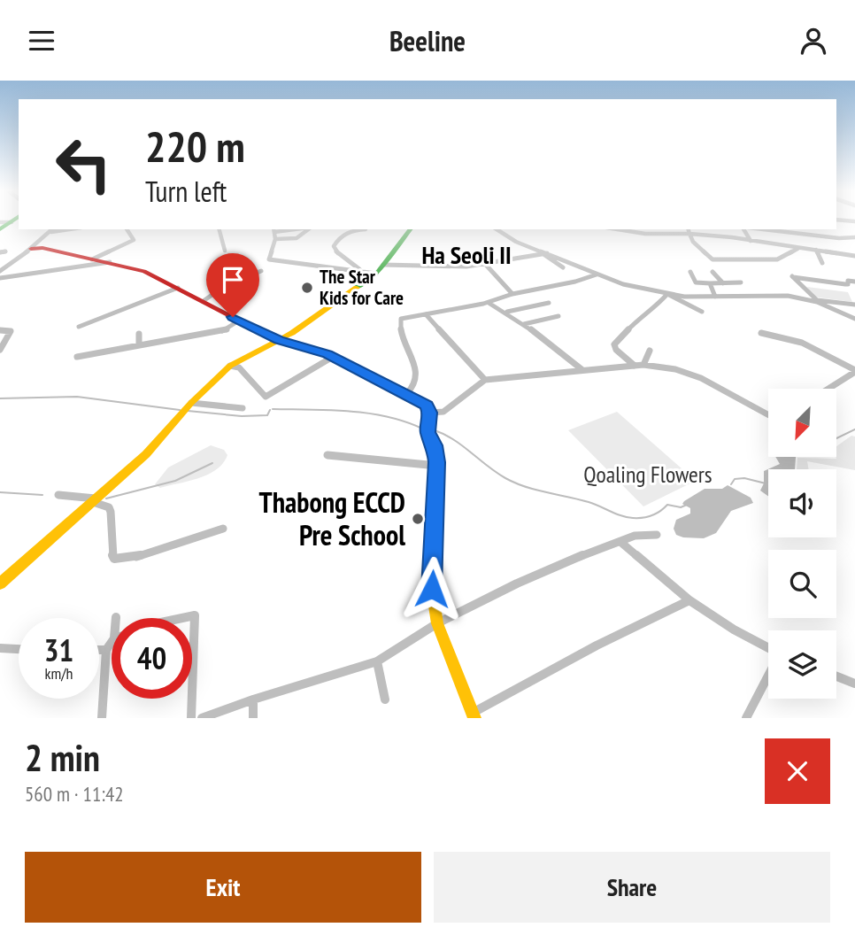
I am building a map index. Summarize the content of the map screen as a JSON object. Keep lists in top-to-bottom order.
{
  "districts": ["Ha Seoli II"],
  "parks": ["Qoaling Flowers"],
  "places": ["The Star Kids for Care", "Thabong ECCD Pre School"],
  "north": "bottom left",
  "page": {
    "header": "Beeline",
    "turn": ["220 m", "Turn left"],
    "speed": "31 km/h",
    "limit": "40",
    "heading": ["2 min", "560 m · 11:42"],
    "buttons": ["Exit", "Share"]
  }
}
